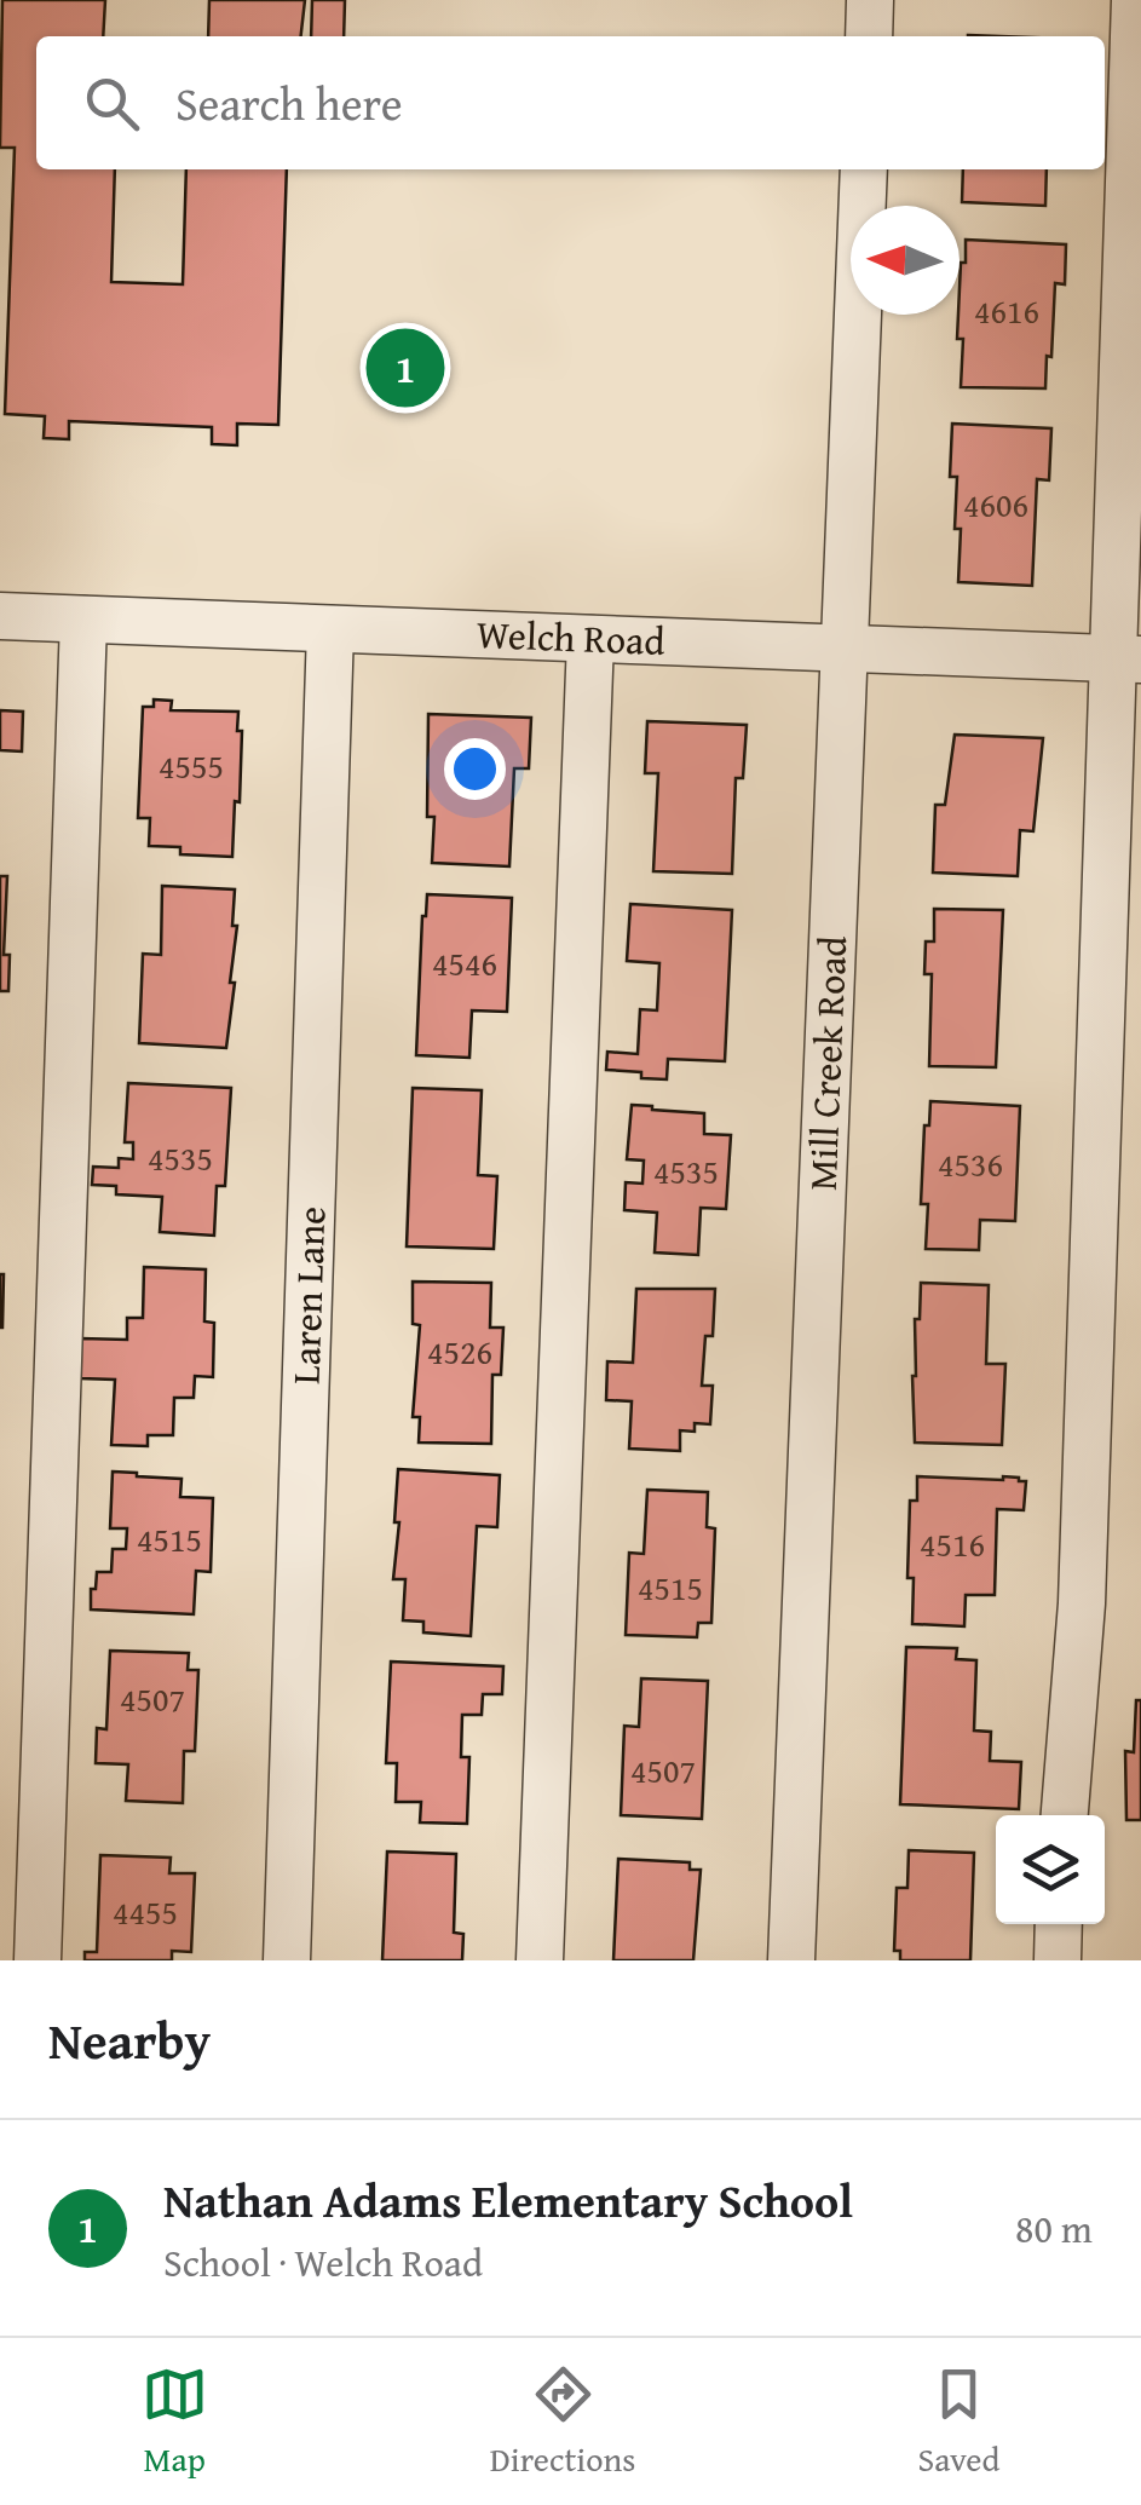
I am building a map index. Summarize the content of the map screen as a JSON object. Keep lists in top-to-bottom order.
{
  "streets": {
    "street": ["Welch Road", "Mill Creek Road", "Laren Lane"]
  },
  "crossings": [
    ["Welch Road", "Mill Creek Road"],
    ["Welch Road", "Laren Lane"]
  ],
  "house_numbers": [
    "4616",
    "4606",
    "4555",
    "4546",
    "4535",
    "4536",
    "4535",
    "4526",
    "4515",
    "4516",
    "4515",
    "4507",
    "4507",
    "4455"
  ],
  "north": "left",
  "page": {
    "search": "Search here",
    "pins": "1",
    "heading": "Nearby",
    "list": [
      {
        "mark": "1",
        "name": "Nathan Adams Elementary School",
        "note": "School · Welch Road",
        "value": "80 m"
      }
    ],
    "nav": ["Map", "Directions", "Saved"]
  }
}
